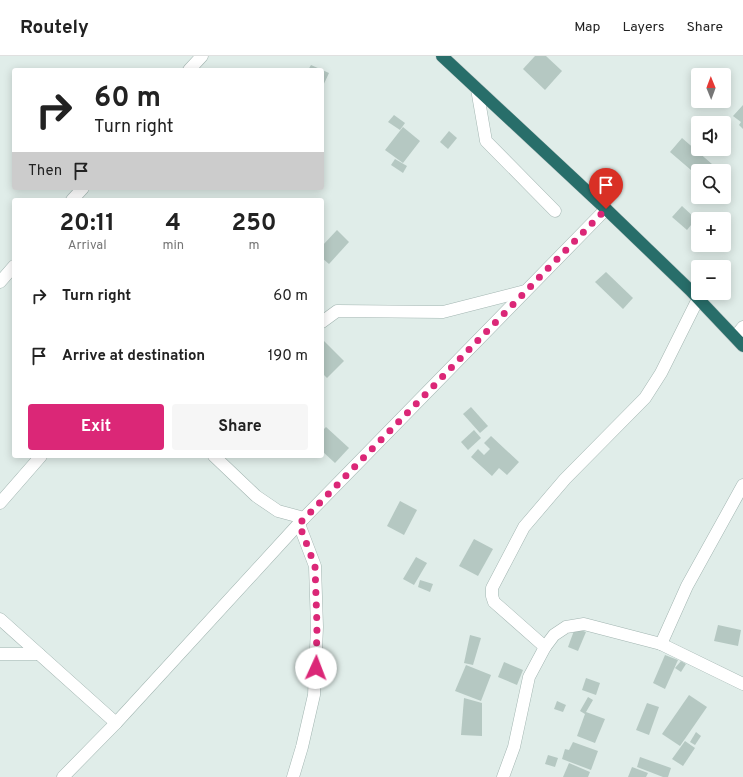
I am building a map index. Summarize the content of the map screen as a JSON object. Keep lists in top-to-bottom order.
{
  "north": "top",
  "page": {
    "header": "Routely",
    "nav": ["Map", "Layers", "Share"],
    "map_buttons": ["+", "−"],
    "turn": ["60 m", "Turn right"],
    "then": "Then",
    "eta": [
      "20:11",
      "Arrival",
      "4",
      "min",
      "250",
      "m"
    ],
    "list": [
      {
        "name": "Turn right",
        "value": "60 m"
      },
      {
        "name": "Arrive at destination",
        "value": "190 m"
      }
    ],
    "buttons": ["Exit", "Share"]
  }
}
